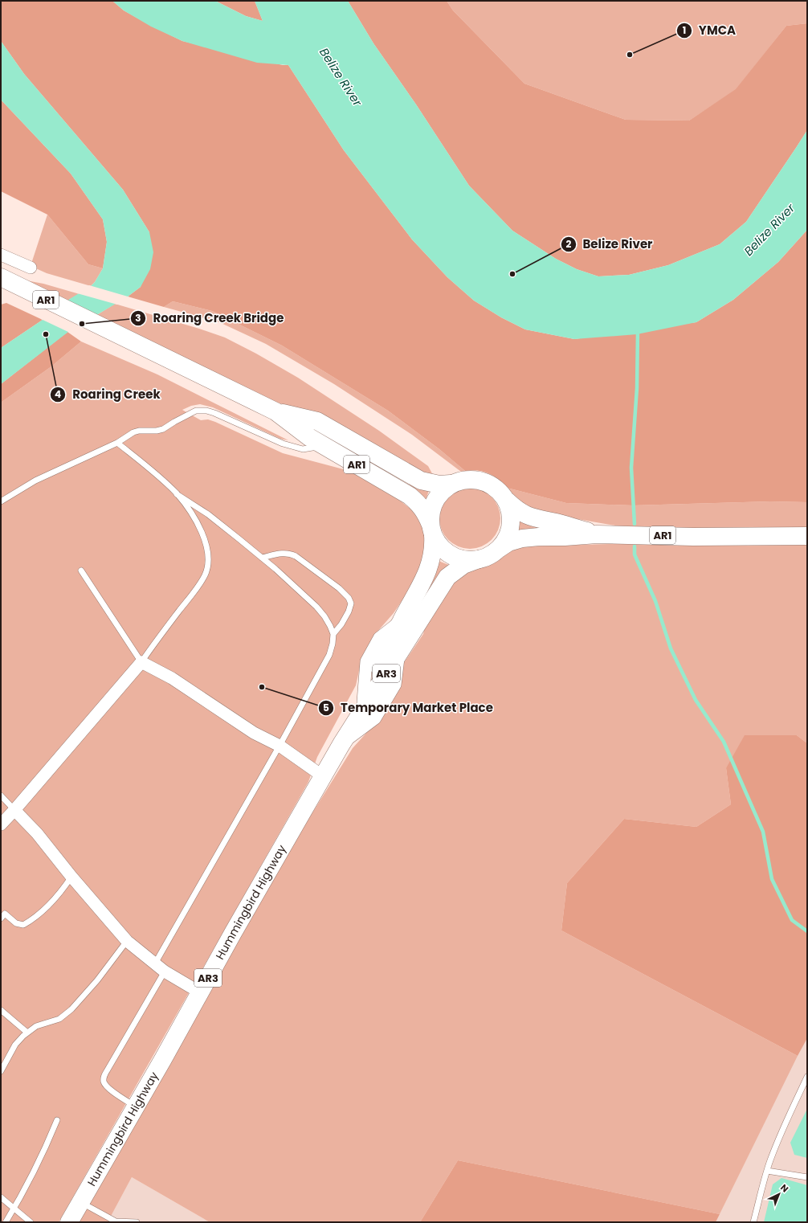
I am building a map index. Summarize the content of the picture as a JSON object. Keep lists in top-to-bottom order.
{
  "streets": {
    "main road": ["AR1", "AR3", "Hummingbird Highway"]
  },
  "crossings": [
    ["AR1", "Hummingbird Highway"]
  ],
  "water": ["Belize River"],
  "places": [
    "YMCA",
    "Belize River",
    "Roaring Creek Bridge",
    "Roaring Creek",
    "Temporary Market Place"
  ],
  "north": "top right"
}
